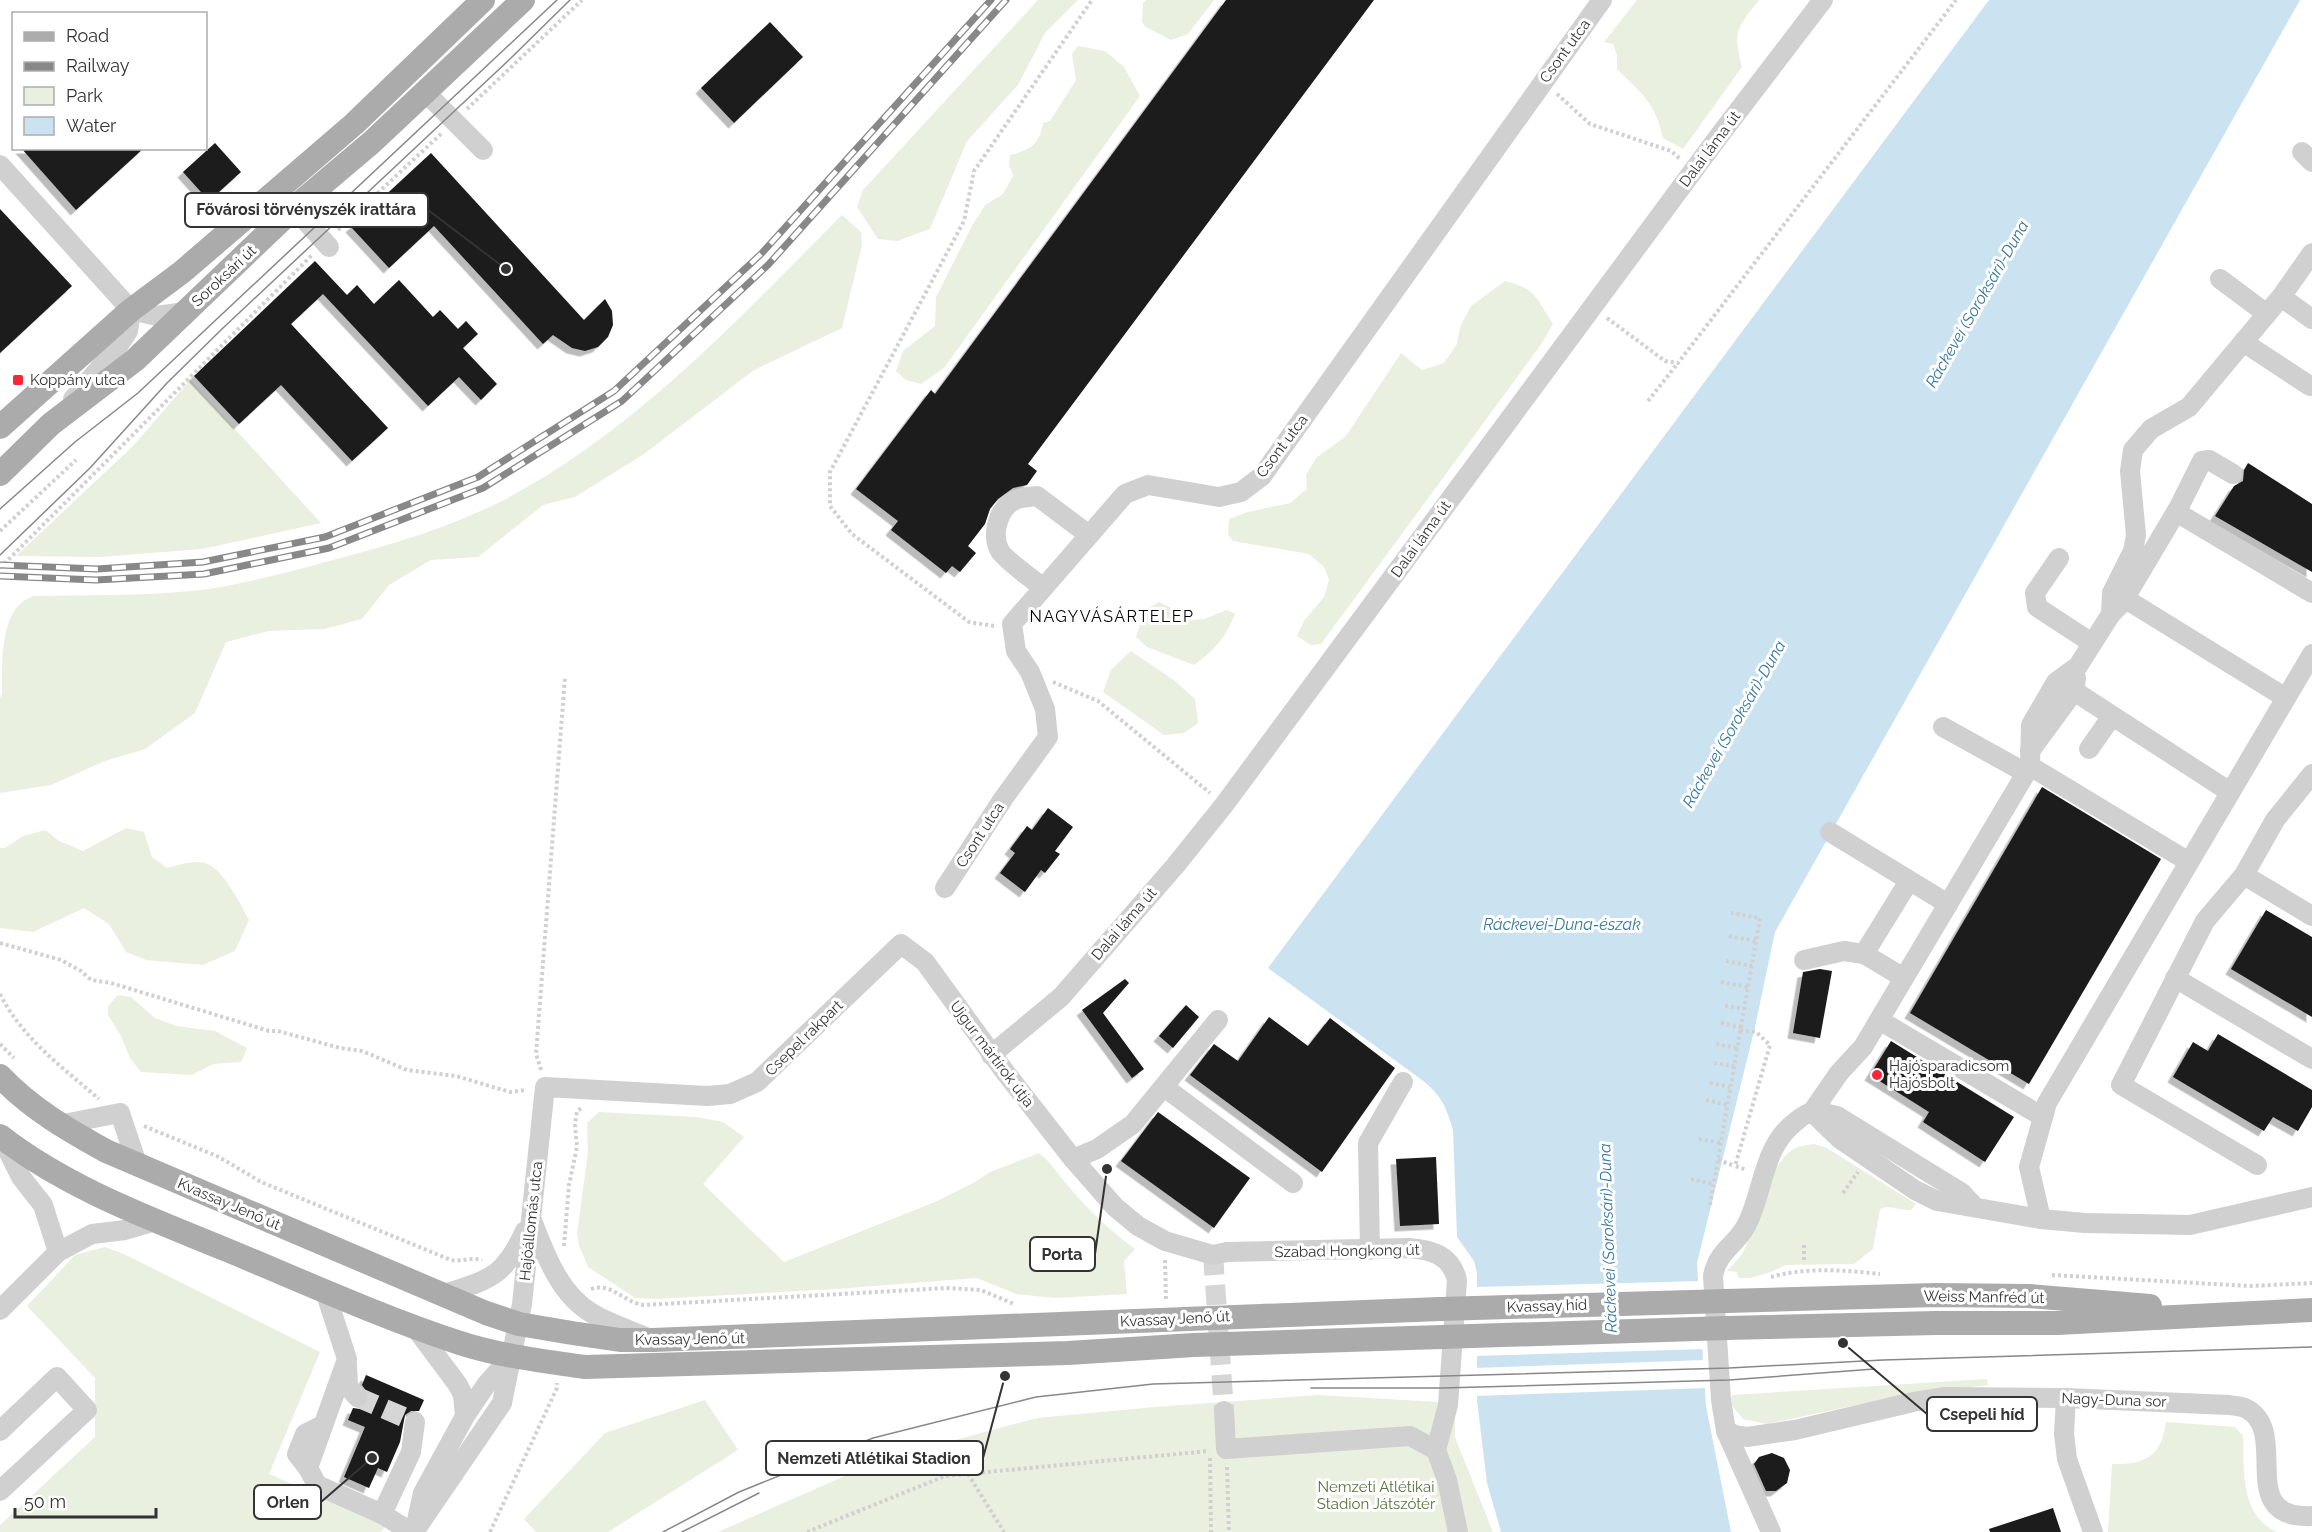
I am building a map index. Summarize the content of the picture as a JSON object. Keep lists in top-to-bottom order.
{
  "streets": {
    "main road": [
      "Soroksári út",
      "Kvassay Jenő út",
      "Weiss Manfréd út",
      "Kvassay híd"
    ],
    "street": [
      "Csont utca",
      "Dalai láma út",
      "Csepel rakpart",
      "Ujgur mártírok útja",
      "Hajóállomás utca",
      "Szabad Hongkong út",
      "Nagy-Duna sor"
    ]
  },
  "crossings": [
    ["Dalai láma út", "Ujgur mártírok útja"],
    ["Csepel rakpart", "Ujgur mártírok útja"],
    ["Csepel rakpart", "Hajóállomás utca"],
    ["Ujgur mártírok útja", "Szabad Hongkong út"],
    ["Kvassay Jenő út", "Hajóállomás utca"],
    ["Kvassay Jenő út", "Kvassay híd"],
    ["Weiss Manfréd út", "Kvassay híd"]
  ],
  "districts": ["NAGYVÁSÁRTELEP"],
  "water": ["Ráckevei (Soroksári)-Duna", "Ráckevei-Duna-észak"],
  "parks": ["Nemzeti Atlétikai Stadion Játszótér"],
  "places": {
    "other": [
      "Fővárosi törvényszék irattára",
      "Hajósparadicsom Hajósbolt",
      "Porta",
      "Csepeli híd",
      "Nemzeti Atlétikai Stadion",
      "Orlen"
    ],
    "transit": ["Koppány utca"]
  },
  "legend": [
    "Road",
    "Railway",
    "Park",
    "Water"
  ],
  "scale_bar": "50 m"
}
